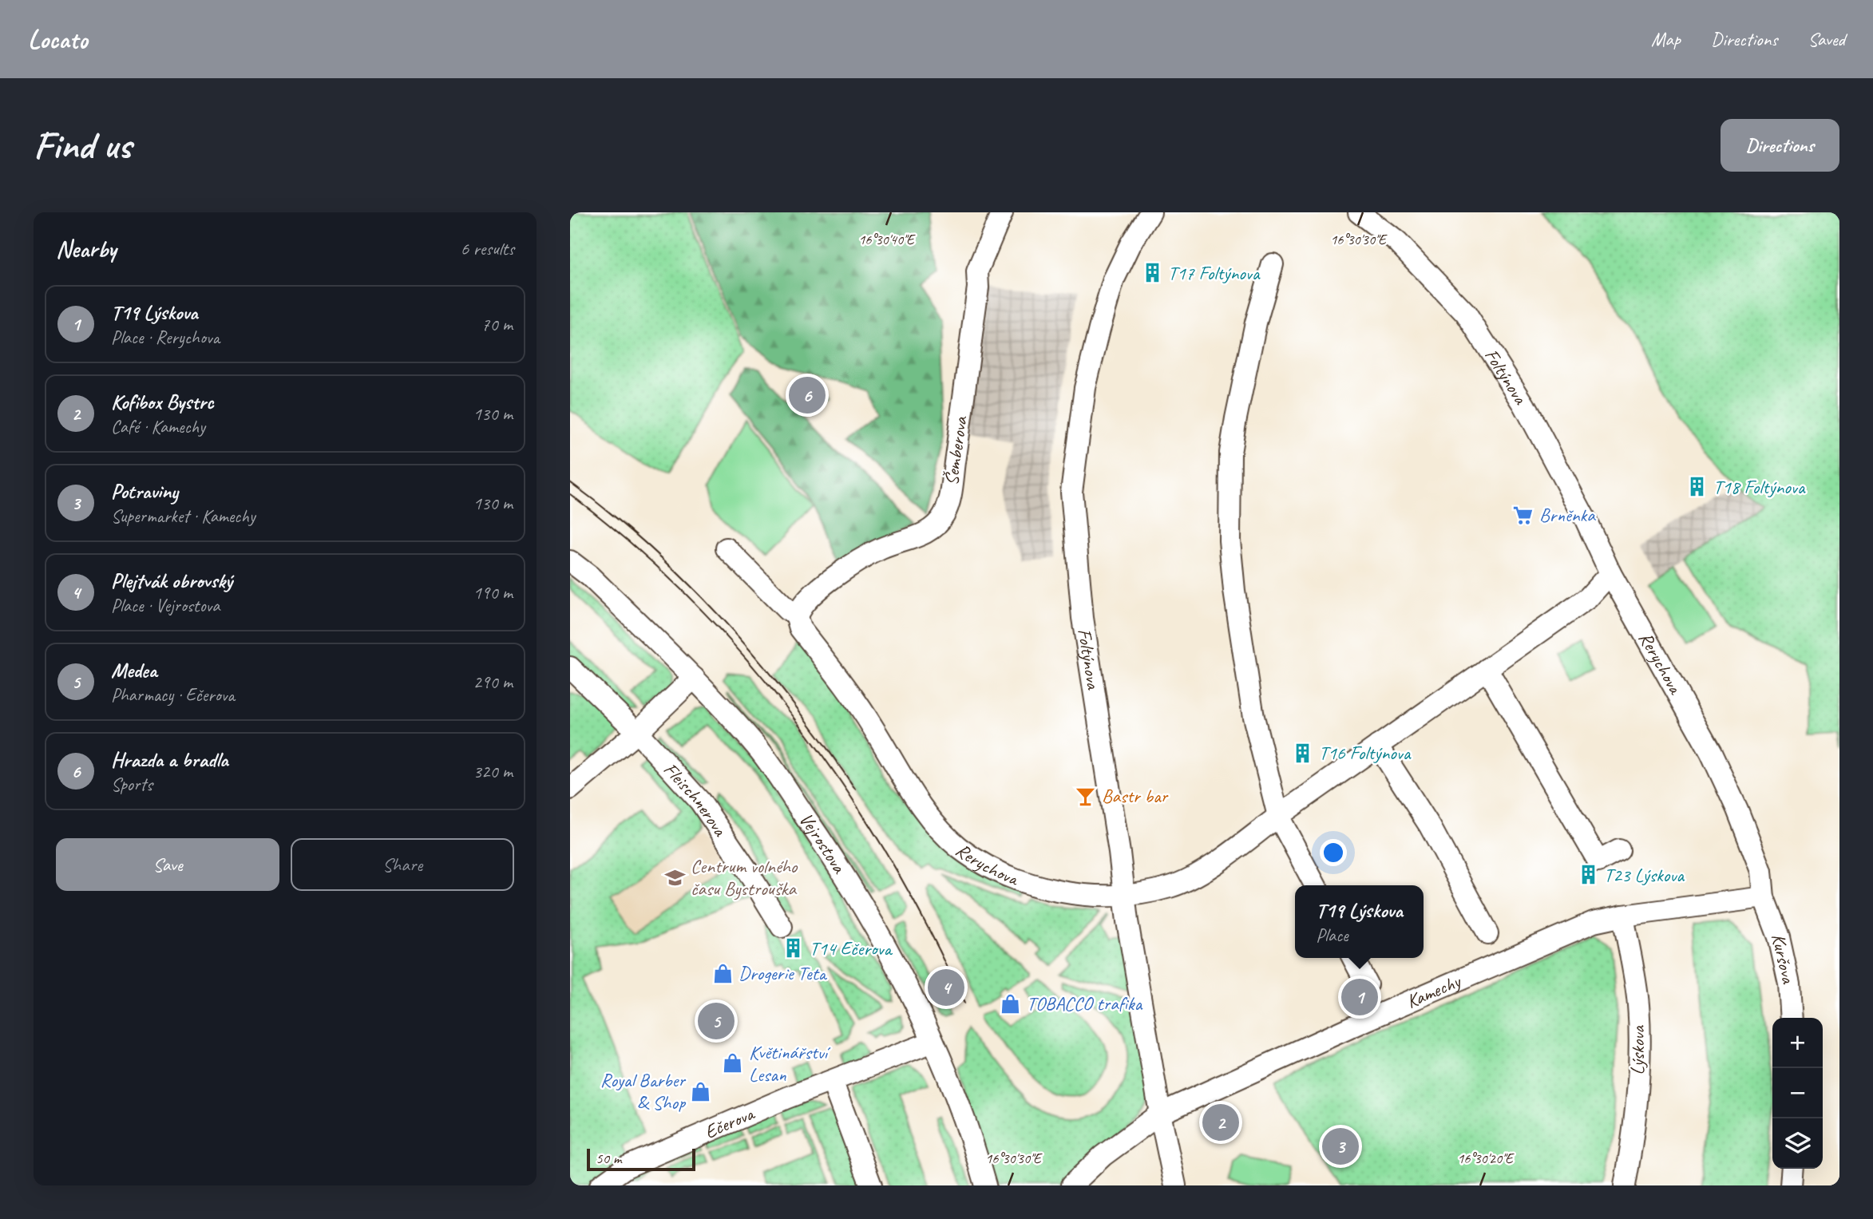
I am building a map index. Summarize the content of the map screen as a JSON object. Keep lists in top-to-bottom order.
{
  "streets": {
    "street": [
      "Foltýnova",
      "Šemberova",
      "Rerychova",
      "Fleischnerova",
      "Vejrostova",
      "Kuršova",
      "Kamechy",
      "Lýskova",
      "Ečerova"
    ]
  },
  "crossings": [
    ["Foltýnova", "Rerychova"],
    ["Foltýnova", "Kamechy"],
    ["Šemberova", "Rerychova"],
    ["Rerychova", "Kuršova"],
    ["Rerychova", "Kamechy"],
    ["Vejrostova", "Ečerova"],
    ["Kuršova", "Kamechy"],
    ["Kamechy", "Lýskova"]
  ],
  "places": {
    "building": [
      "T17 Foltýnova",
      "T18 Foltýnova",
      "T16 Foltýnova",
      "T23 Lýskova",
      "T14 Ečerova"
    ],
    "supermarket": ["Brněnka"],
    "bar": ["Bastr bar"],
    "school or university": ["Centrum volného času Bystrouška"],
    "shop": [
      "Drogerie Teta",
      "TOBACCO trafika",
      "Květinářství Lesan",
      "Royal Barber & Shop"
    ]
  },
  "scale_bar": "50 m",
  "page": {
    "header": "Locato",
    "nav": ["Map", "Directions", "Saved"],
    "buttons": [
      "Directions",
      ["Save", "Share"]
    ],
    "title": "Find us",
    "heading": ["Nearby", "6 results"],
    "list": [
      {
        "mark": "1",
        "name": "T19 Lýskova",
        "note": "Place · Rerychova",
        "value": "70 m"
      },
      {
        "mark": "2",
        "name": "Kofibox Bystrc",
        "note": "Café · Kamechy",
        "value": "130 m"
      },
      {
        "mark": "3",
        "name": "Potraviny",
        "note": "Supermarket · Kamechy",
        "value": "130 m"
      },
      {
        "mark": "4",
        "name": "Plejtvák obrovský",
        "note": "Place · Vejrostova",
        "value": "190 m"
      },
      {
        "mark": "5",
        "name": "Medea",
        "note": "Pharmacy · Ečerova",
        "value": "290 m"
      },
      {
        "mark": "6",
        "name": "Hrazda a bradla",
        "note": "Sports",
        "value": "320 m"
      }
    ],
    "pins": [
      "6",
      "4",
      "1",
      "5",
      "2",
      "3"
    ],
    "popup": ["T19 Lýskova", "Place"],
    "map_buttons": ["+", "−"],
    "scale": "50 m"
  },
  "coordinates": ["16°30'40\"E", "16°30'30\"E", "16°30'20\"E"]
}
